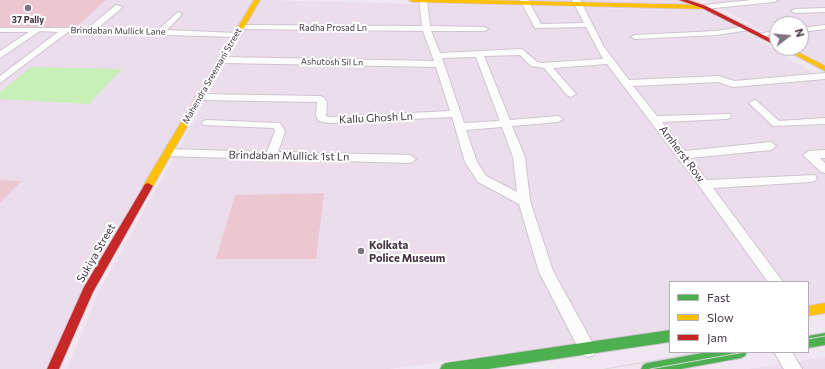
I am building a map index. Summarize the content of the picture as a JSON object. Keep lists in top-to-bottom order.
{
  "streets": {
    "main road": ["Mahendra Sreemani Street", "Sukiya Street"],
    "street": [
      "Radha Prosad Ln",
      "Brindaban Mullick Lane",
      "Ashutosh Sil Ln",
      "Kallu Ghosh Ln",
      "Amherst Row",
      "Brindaban Mullick 1st Ln"
    ]
  },
  "crossings": [
    ["Radha Prosad Ln", "Brindaban Mullick Lane"],
    ["Radha Prosad Ln", "Mahendra Sreemani Street"],
    ["Brindaban Mullick Lane", "Mahendra Sreemani Street"],
    ["Ashutosh Sil Ln", "Mahendra Sreemani Street"],
    ["Mahendra Sreemani Street", "Kallu Ghosh Ln"],
    ["Mahendra Sreemani Street", "Brindaban Mullick 1st Ln"],
    ["Mahendra Sreemani Street", "Sukiya Street"],
    ["Brindaban Mullick 1st Ln", "Sukiya Street"]
  ],
  "places": ["37 Pally", "Kolkata Police Museum"],
  "legend": ["Fast", "Slow", "Jam"],
  "north": "right"
}
